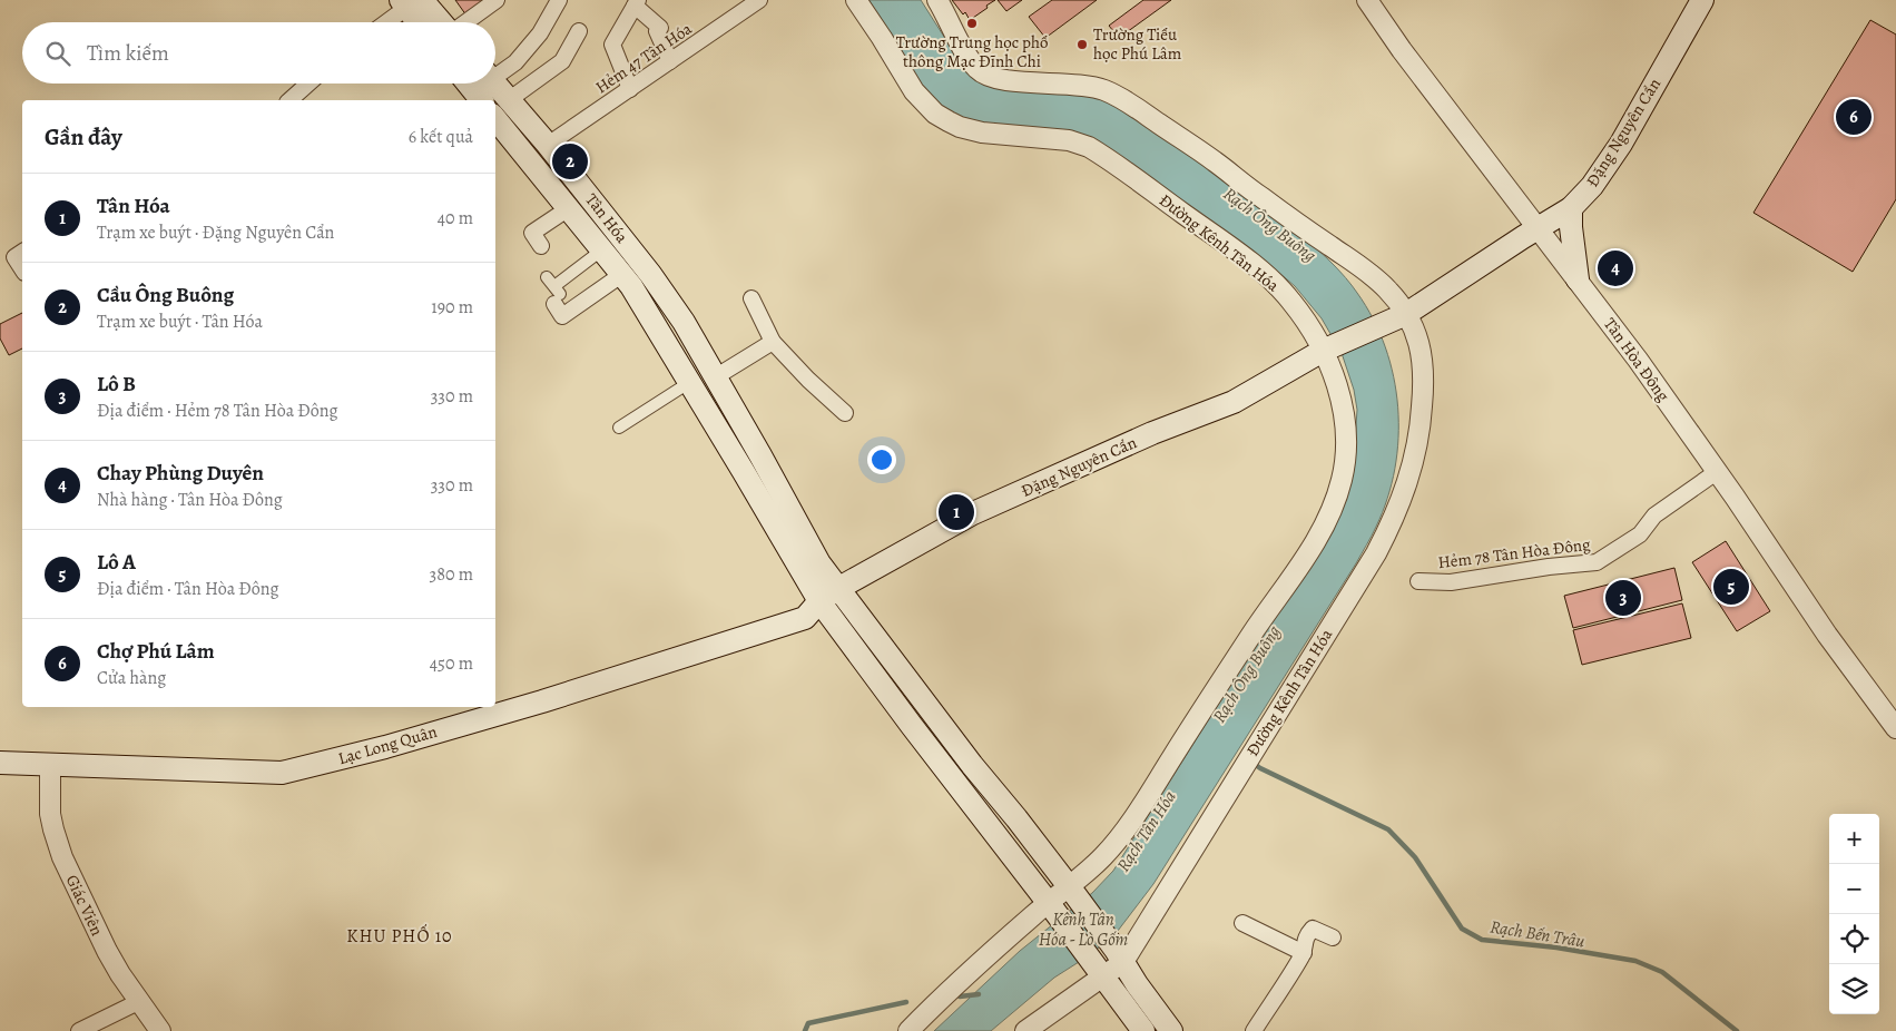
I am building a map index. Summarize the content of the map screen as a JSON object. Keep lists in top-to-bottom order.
{
  "streets": {
    "main road": ["Đặng Nguyên Cẩn", "Tân Hóa", "Lạc Long Quân"],
    "street": [
      "Hẻm 47 Tân Hóa",
      "Đường Kênh Tân Hóa",
      "Tân Hòa Đông",
      "Hẻm 78 Tân Hòa Đông",
      "Giác Viên"
    ]
  },
  "crossings": [
    ["Hẻm 47 Tân Hóa", "Tân Hóa"],
    ["Đặng Nguyên Cẩn", "Tân Hóa"],
    ["Đặng Nguyên Cẩn", "Đường Kênh Tân Hóa"],
    ["Đặng Nguyên Cẩn", "Tân Hòa Đông"],
    ["Đặng Nguyên Cẩn", "Lạc Long Quân"],
    ["Tân Hóa", "Đường Kênh Tân Hóa"],
    ["Tân Hóa", "Lạc Long Quân"],
    ["Tân Hòa Đông", "Hẻm 78 Tân Hòa Đông"],
    ["Lạc Long Quân", "Giác Viên"]
  ],
  "districts": ["KHU PHỐ 10"],
  "water": [
    "Rạch Ông Buông",
    "Rạch Tân Hóa",
    "Kênh Tân Hóa - Lò Gốm",
    "Rạch Bến Trâu"
  ],
  "places": ["Trường Trung học phổ thông Mạc Đĩnh Chi", "Trường Tiểu học Phú Lâm"],
  "page": {
    "search": "Tìm kiếm",
    "pins": [
      "6",
      "2",
      "4",
      "1",
      "5",
      "3"
    ],
    "heading": ["Gần đây", "6 kết quả"],
    "list": [
      {
        "mark": "1",
        "name": "Tân Hóa",
        "note": "Trạm xe buýt · Đặng Nguyên Cẩn",
        "value": "40 m"
      },
      {
        "mark": "2",
        "name": "Cầu Ông Buông",
        "note": "Trạm xe buýt · Tân Hóa",
        "value": "190 m"
      },
      {
        "mark": "3",
        "name": "Lô B",
        "note": "Địa điểm · Hẻm 78 Tân Hòa Đông",
        "value": "330 m"
      },
      {
        "mark": "4",
        "name": "Chay Phùng Duyên",
        "note": "Nhà hàng · Tân Hòa Đông",
        "value": "330 m"
      },
      {
        "mark": "5",
        "name": "Lô A",
        "note": "Địa điểm · Tân Hòa Đông",
        "value": "380 m"
      },
      {
        "mark": "6",
        "name": "Chợ Phú Lâm",
        "note": "Cửa hàng",
        "value": "450 m"
      }
    ],
    "map_buttons": ["+", "−"]
  }
}
